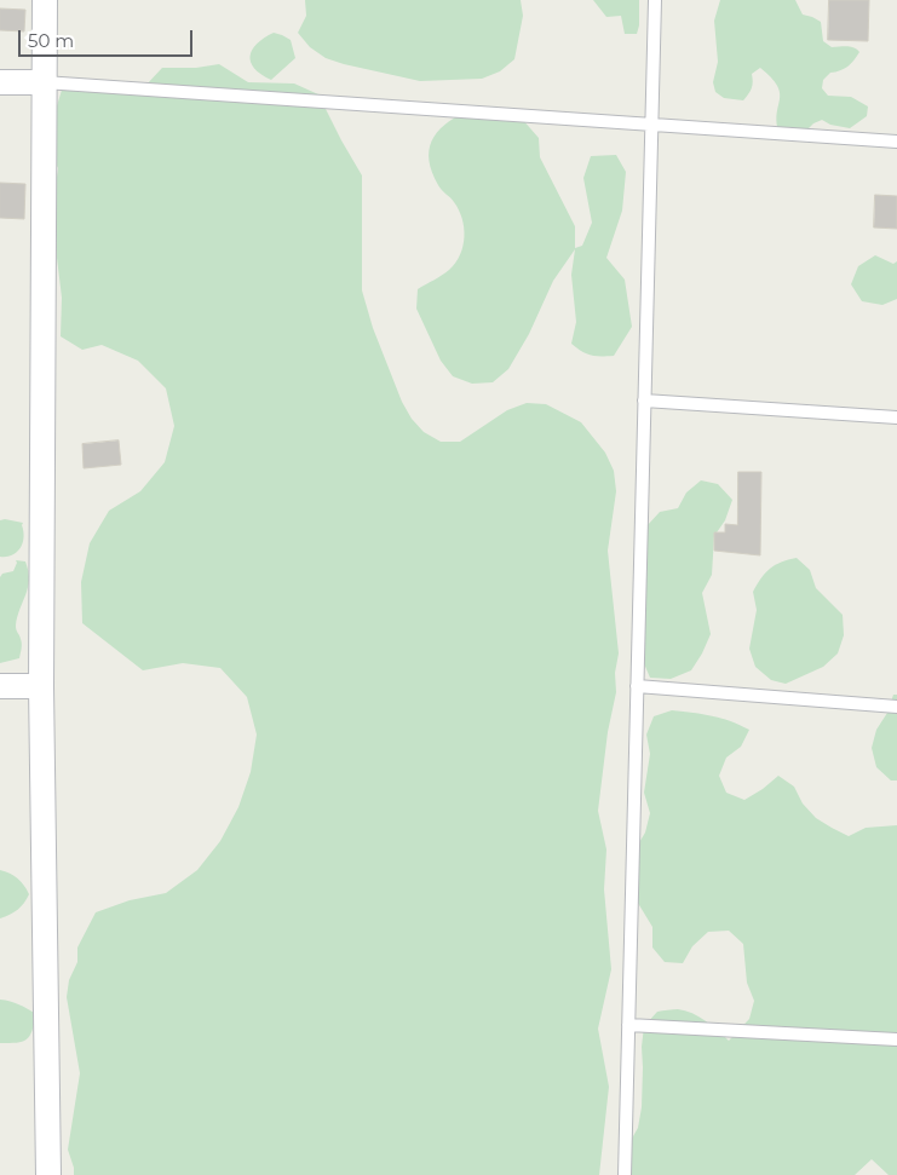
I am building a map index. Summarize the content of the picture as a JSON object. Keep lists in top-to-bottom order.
{
  "scale_bar": "50 m"
}
